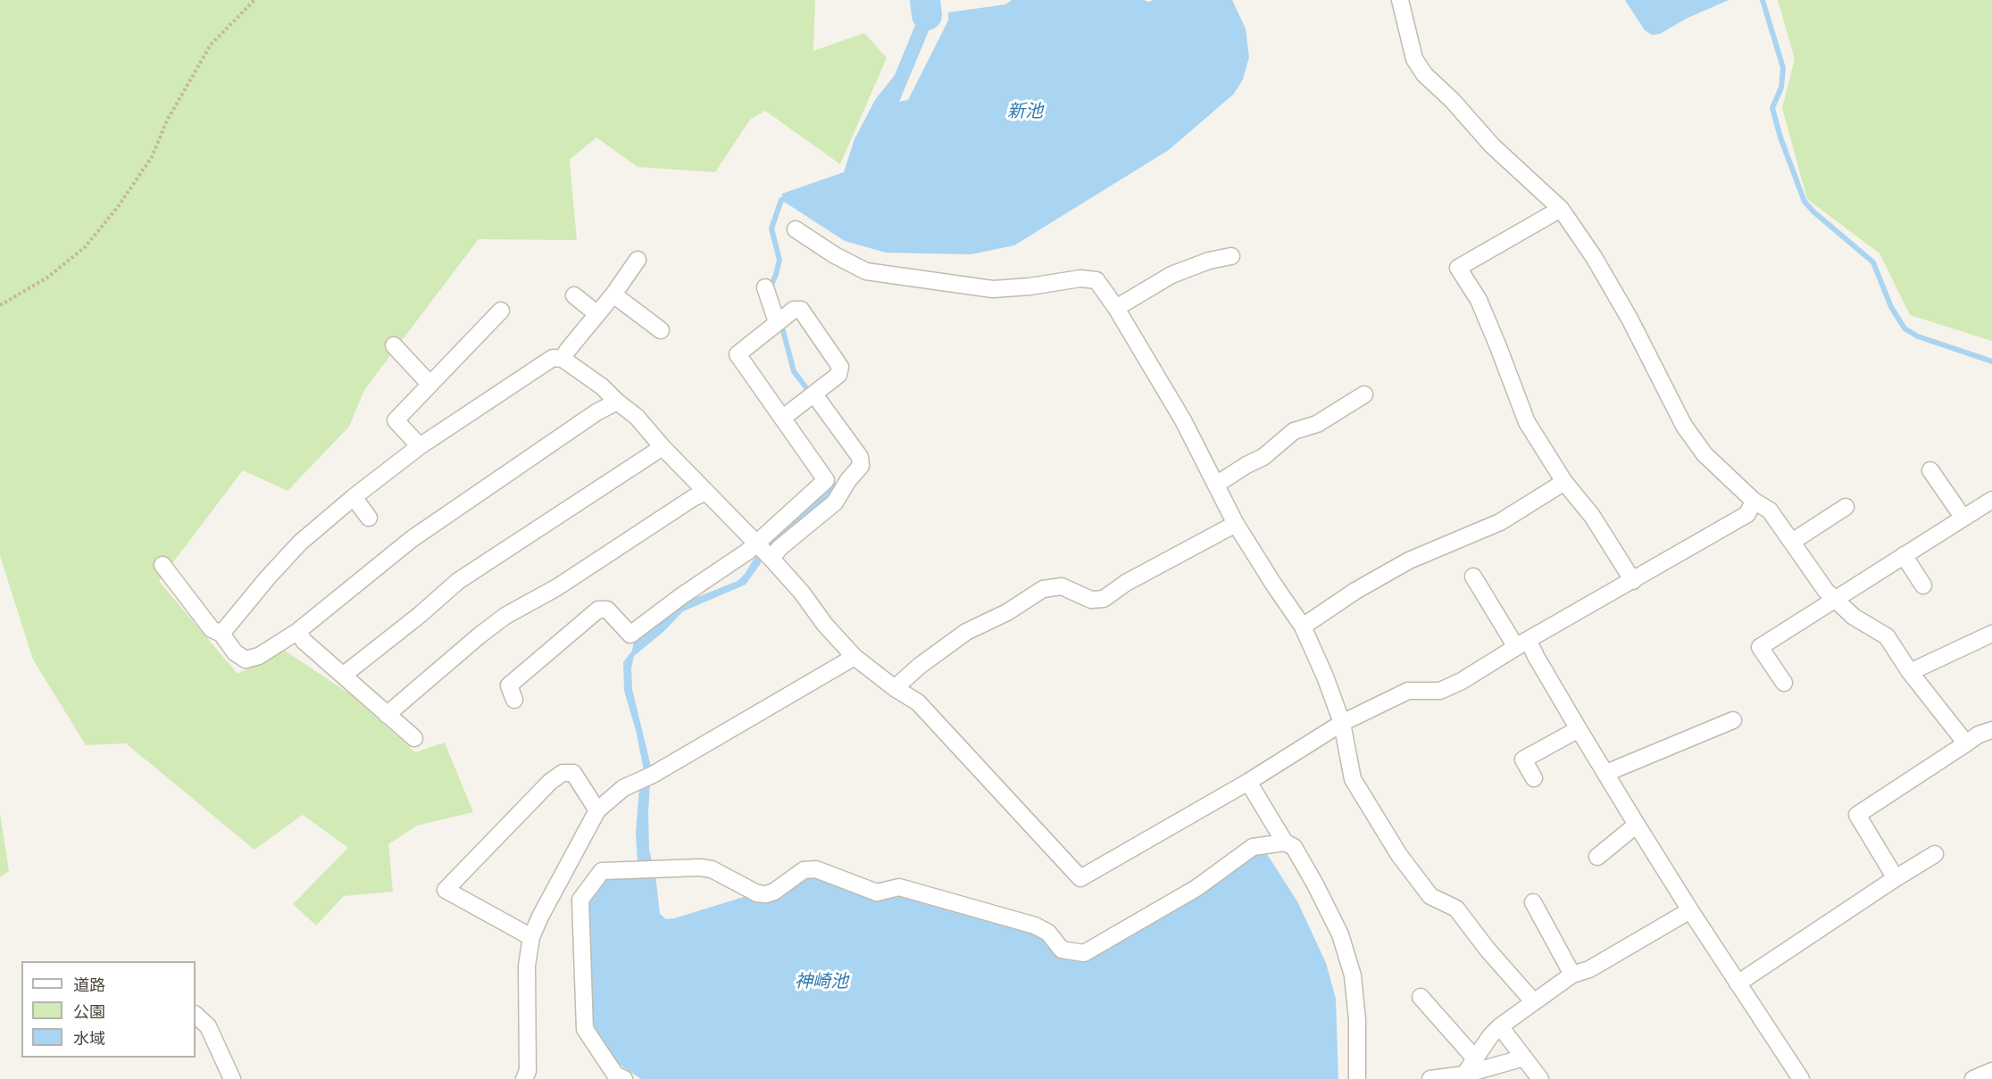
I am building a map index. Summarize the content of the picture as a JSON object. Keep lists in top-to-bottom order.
{
  "water": ["新池", "神崎池"],
  "legend": ["道路", "公園", "水域"]
}
